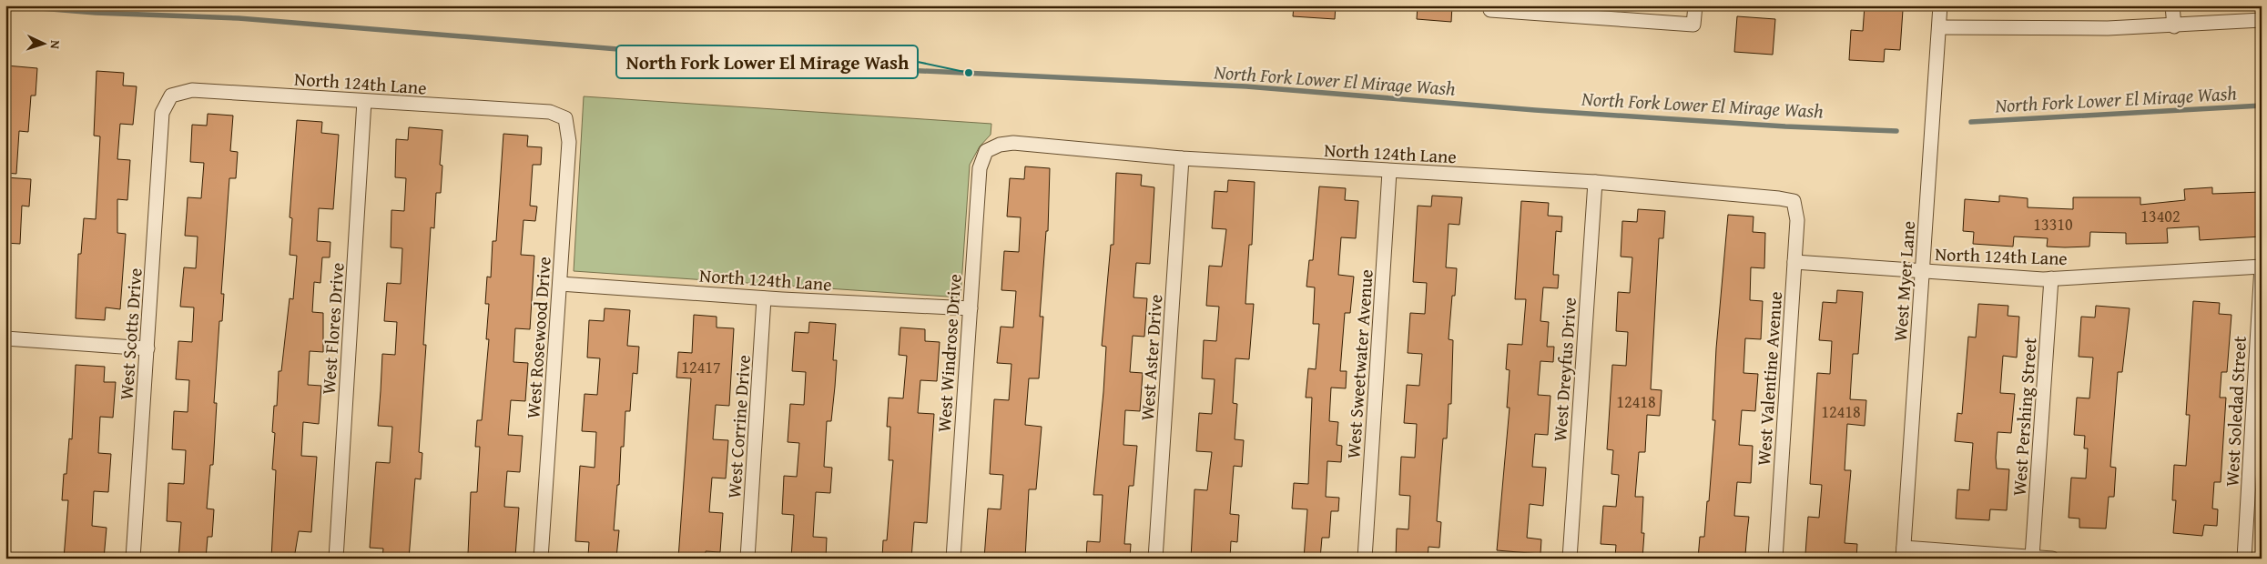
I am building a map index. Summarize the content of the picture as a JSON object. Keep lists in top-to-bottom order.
{
  "streets": {
    "street": [
      "North 124th Lane",
      "West Myer Lane",
      "West Flores Drive",
      "West Scotts Drive",
      "West Rosewood Drive",
      "West Windrose Drive",
      "West Aster Drive",
      "West Sweetwater Avenue",
      "West Dreyfus Drive",
      "West Valentine Avenue",
      "West Soledad Street",
      "West Pershing Street",
      "West Corrine Drive"
    ]
  },
  "crossings": [
    ["North 124th Lane", "West Myer Lane"],
    ["North 124th Lane", "West Flores Drive"],
    ["North 124th Lane", "West Scotts Drive"],
    ["North 124th Lane", "West Rosewood Drive"],
    ["North 124th Lane", "West Windrose Drive"],
    ["North 124th Lane", "West Aster Drive"],
    ["North 124th Lane", "West Sweetwater Avenue"],
    ["North 124th Lane", "West Dreyfus Drive"],
    ["North 124th Lane", "West Valentine Avenue"],
    ["North 124th Lane", "West Soledad Street"],
    ["North 124th Lane", "West Pershing Street"],
    ["North 124th Lane", "West Corrine Drive"]
  ],
  "water": ["North Fork Lower El Mirage Wash"],
  "places": ["North Fork Lower El Mirage Wash"],
  "house_numbers": [
    "13402",
    "13310",
    "12417",
    "12418",
    "12418"
  ],
  "north": "right"
}
